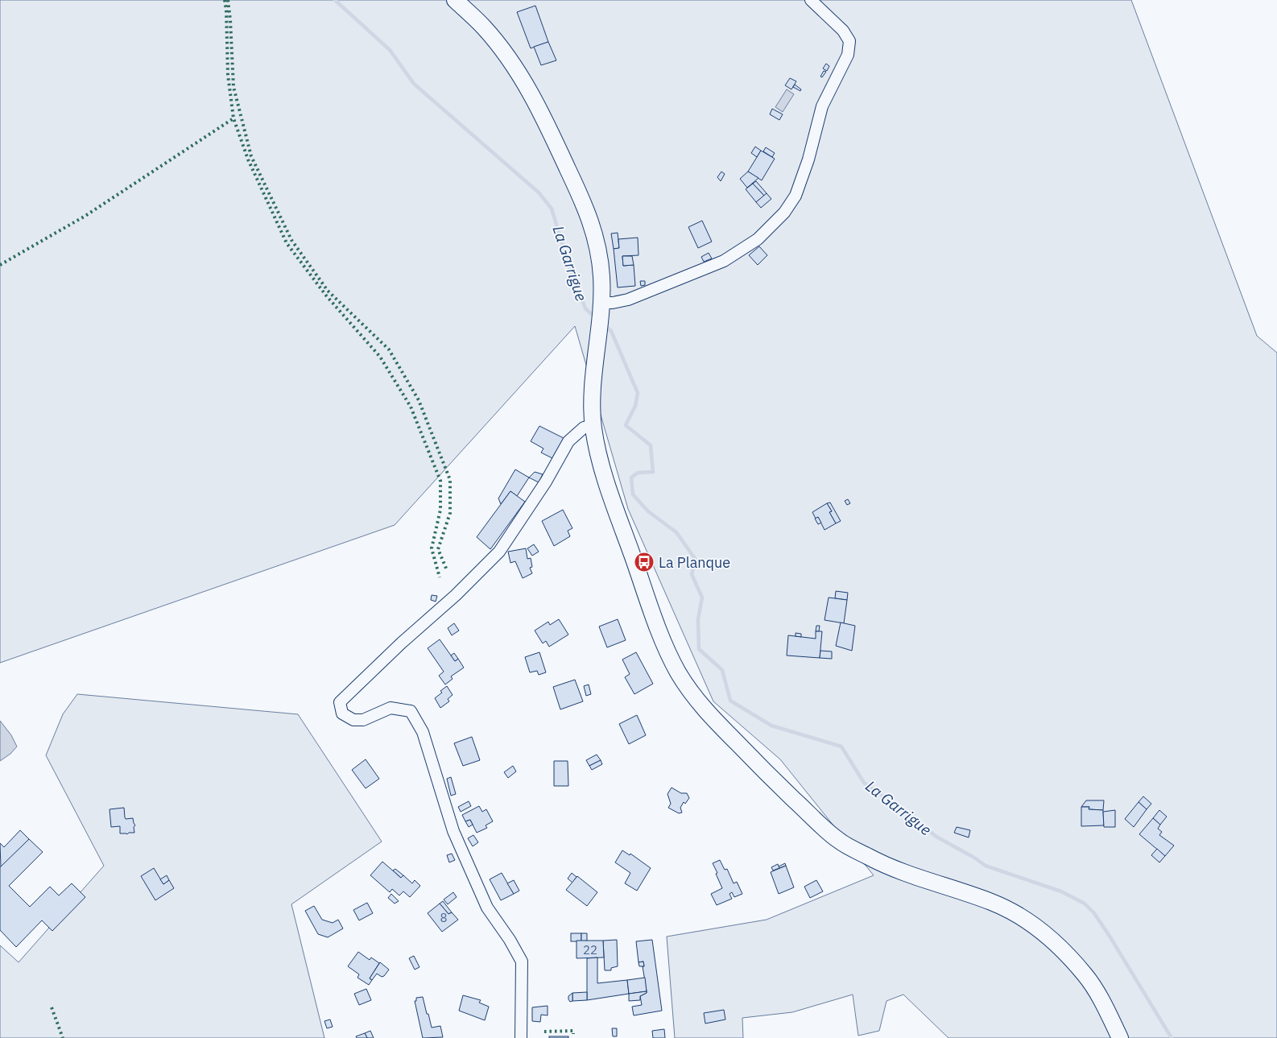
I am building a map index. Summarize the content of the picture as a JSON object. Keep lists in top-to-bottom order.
{
  "water": ["La Garrigue"],
  "places": {
    "bus stop": ["La Planque"]
  },
  "house_numbers": ["8", "22"]
}
